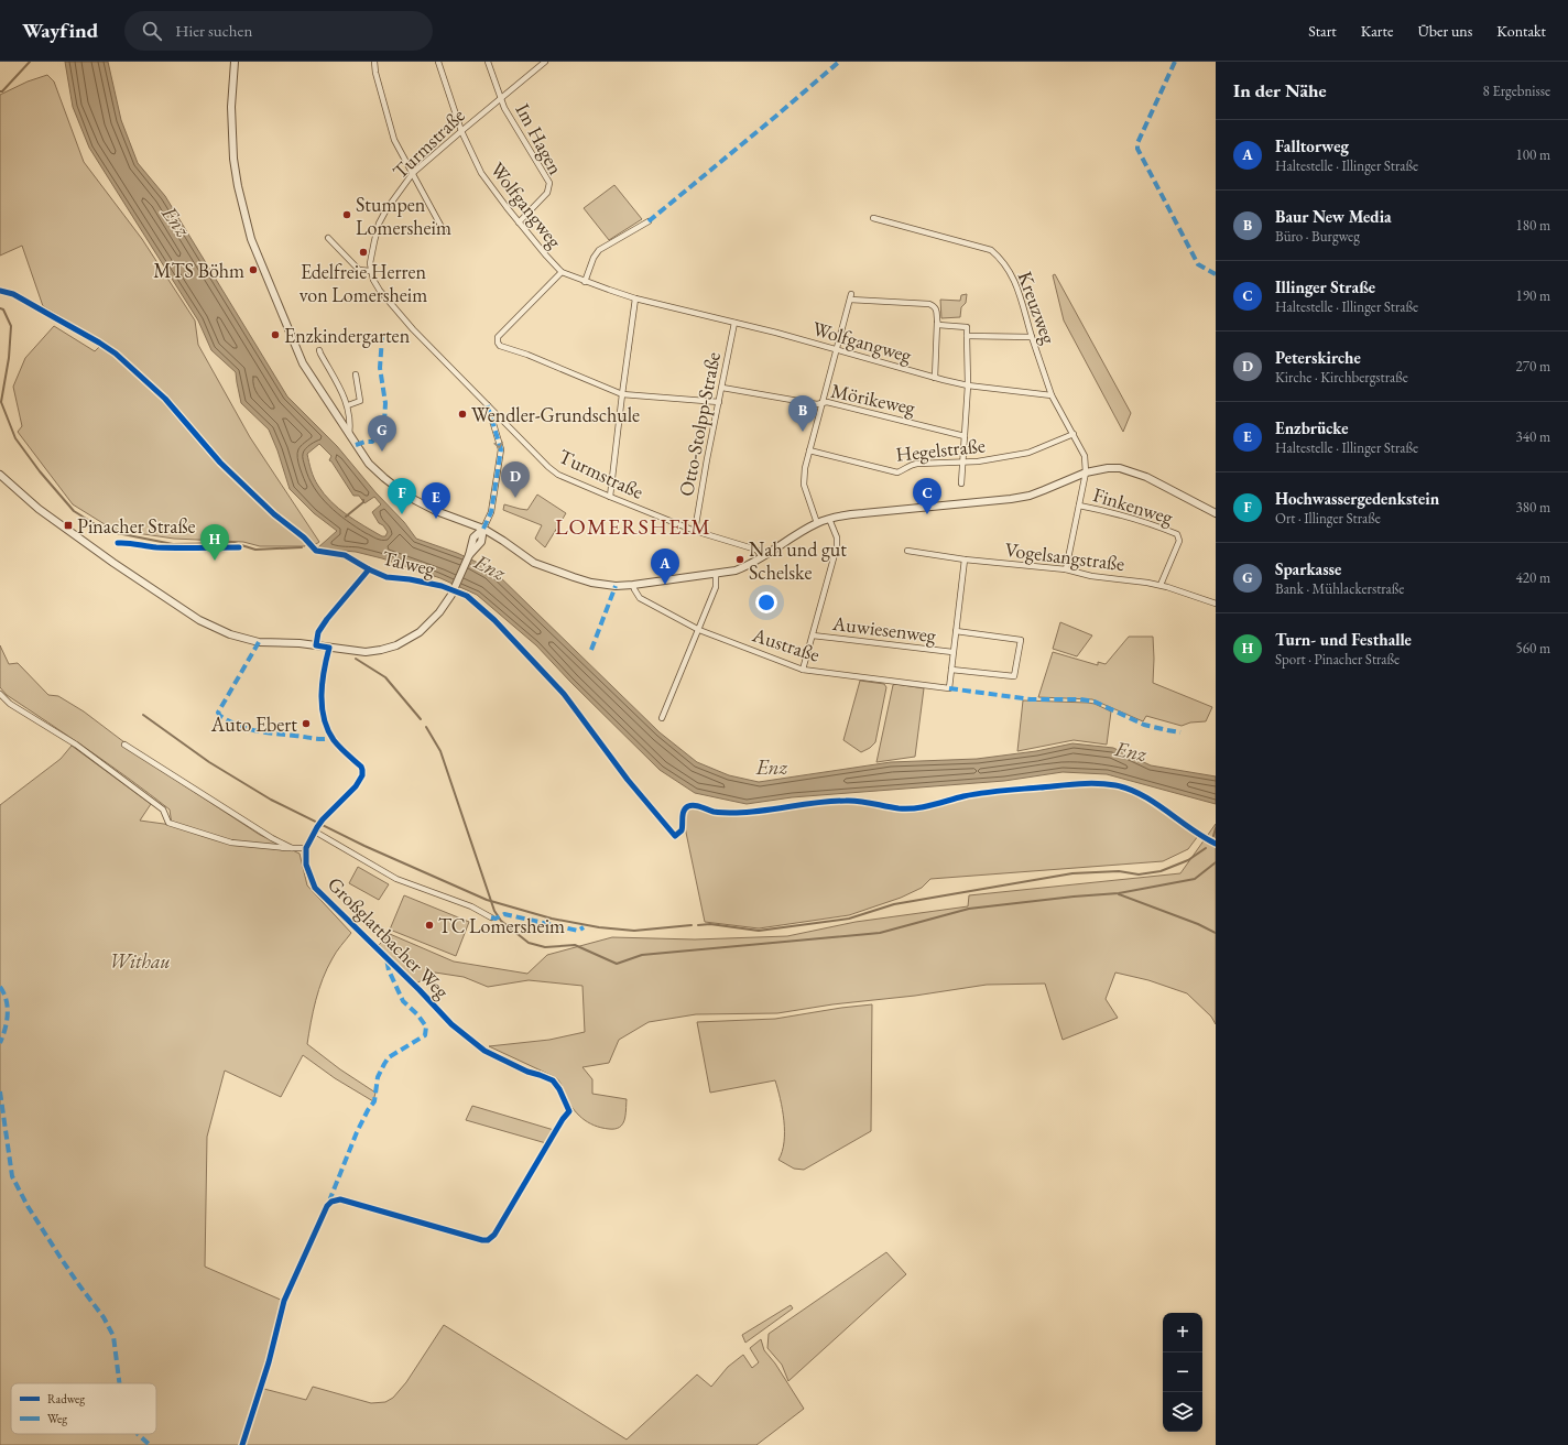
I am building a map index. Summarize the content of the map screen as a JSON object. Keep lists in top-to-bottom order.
{
  "streets": {
    "street": [
      "Im Hagen",
      "Turmstraße",
      "Wolfgangweg",
      "Kreuzweg",
      "Mörikeweg",
      "Otto-Stolpp-Straße",
      "Hegelstraße",
      "Finkenweg",
      "Vogelsangstraße",
      "Talweg",
      "Auwiesenweg",
      "Austraße",
      "Großglattbacher Weg"
    ]
  },
  "crossings": [
    ["Im Hagen", "Turmstraße"],
    ["Im Hagen", "Wolfgangweg"],
    ["Turmstraße", "Wolfgangweg"],
    ["Turmstraße", "Otto-Stolpp-Straße"],
    ["Wolfgangweg", "Kreuzweg"],
    ["Wolfgangweg", "Otto-Stolpp-Straße"],
    ["Mörikeweg", "Otto-Stolpp-Straße"],
    ["Finkenweg", "Vogelsangstraße"]
  ],
  "districts": ["LOMERSHEIM"],
  "water": ["Enz"],
  "parks": ["Withau"],
  "places": {
    "other": [
      "Stumpen Lomersheim",
      "Edelfreie Herren von Lomersheim",
      "MTS Böhm",
      "Enzkindergarten",
      "Wendler-Grundschule",
      "Nah und gut Schelske",
      "Auto Ebert",
      "TC Lomersheim"
    ],
    "transit": ["Pinacher Straße"]
  },
  "legend": ["Radweg", "Weg"],
  "page": {
    "header": "Wayfind",
    "search": "Hier suchen",
    "nav": [
      "Start",
      "Karte",
      "Über uns",
      "Kontakt"
    ],
    "heading": ["In der Nähe", "8 Ergebnisse"],
    "list": [
      {
        "mark": "A",
        "name": "Falltorweg",
        "note": "Haltestelle · Illinger Straße",
        "value": "100 m"
      },
      {
        "mark": "B",
        "name": "Baur New Media",
        "note": "Büro · Burgweg",
        "value": "180 m"
      },
      {
        "mark": "C",
        "name": "Illinger Straße",
        "note": "Haltestelle · Illinger Straße",
        "value": "190 m"
      },
      {
        "mark": "D",
        "name": "Peterskirche",
        "note": "Kirche · Kirchbergstraße",
        "value": "270 m"
      },
      {
        "mark": "E",
        "name": "Enzbrücke",
        "note": "Haltestelle · Illinger Straße",
        "value": "340 m"
      },
      {
        "mark": "F",
        "name": "Hochwassergedenkstein",
        "note": "Ort · Illinger Straße",
        "value": "380 m"
      },
      {
        "mark": "G",
        "name": "Sparkasse",
        "note": "Bank · Mühlackerstraße",
        "value": "420 m"
      },
      {
        "mark": "H",
        "name": "Turn- und Festhalle",
        "note": "Sport · Pinacher Straße",
        "value": "560 m"
      }
    ],
    "pins": [
      "B",
      "G",
      "D",
      "C",
      "F",
      "E",
      "H",
      "A"
    ],
    "map_buttons": ["+", "−"]
  }
}
